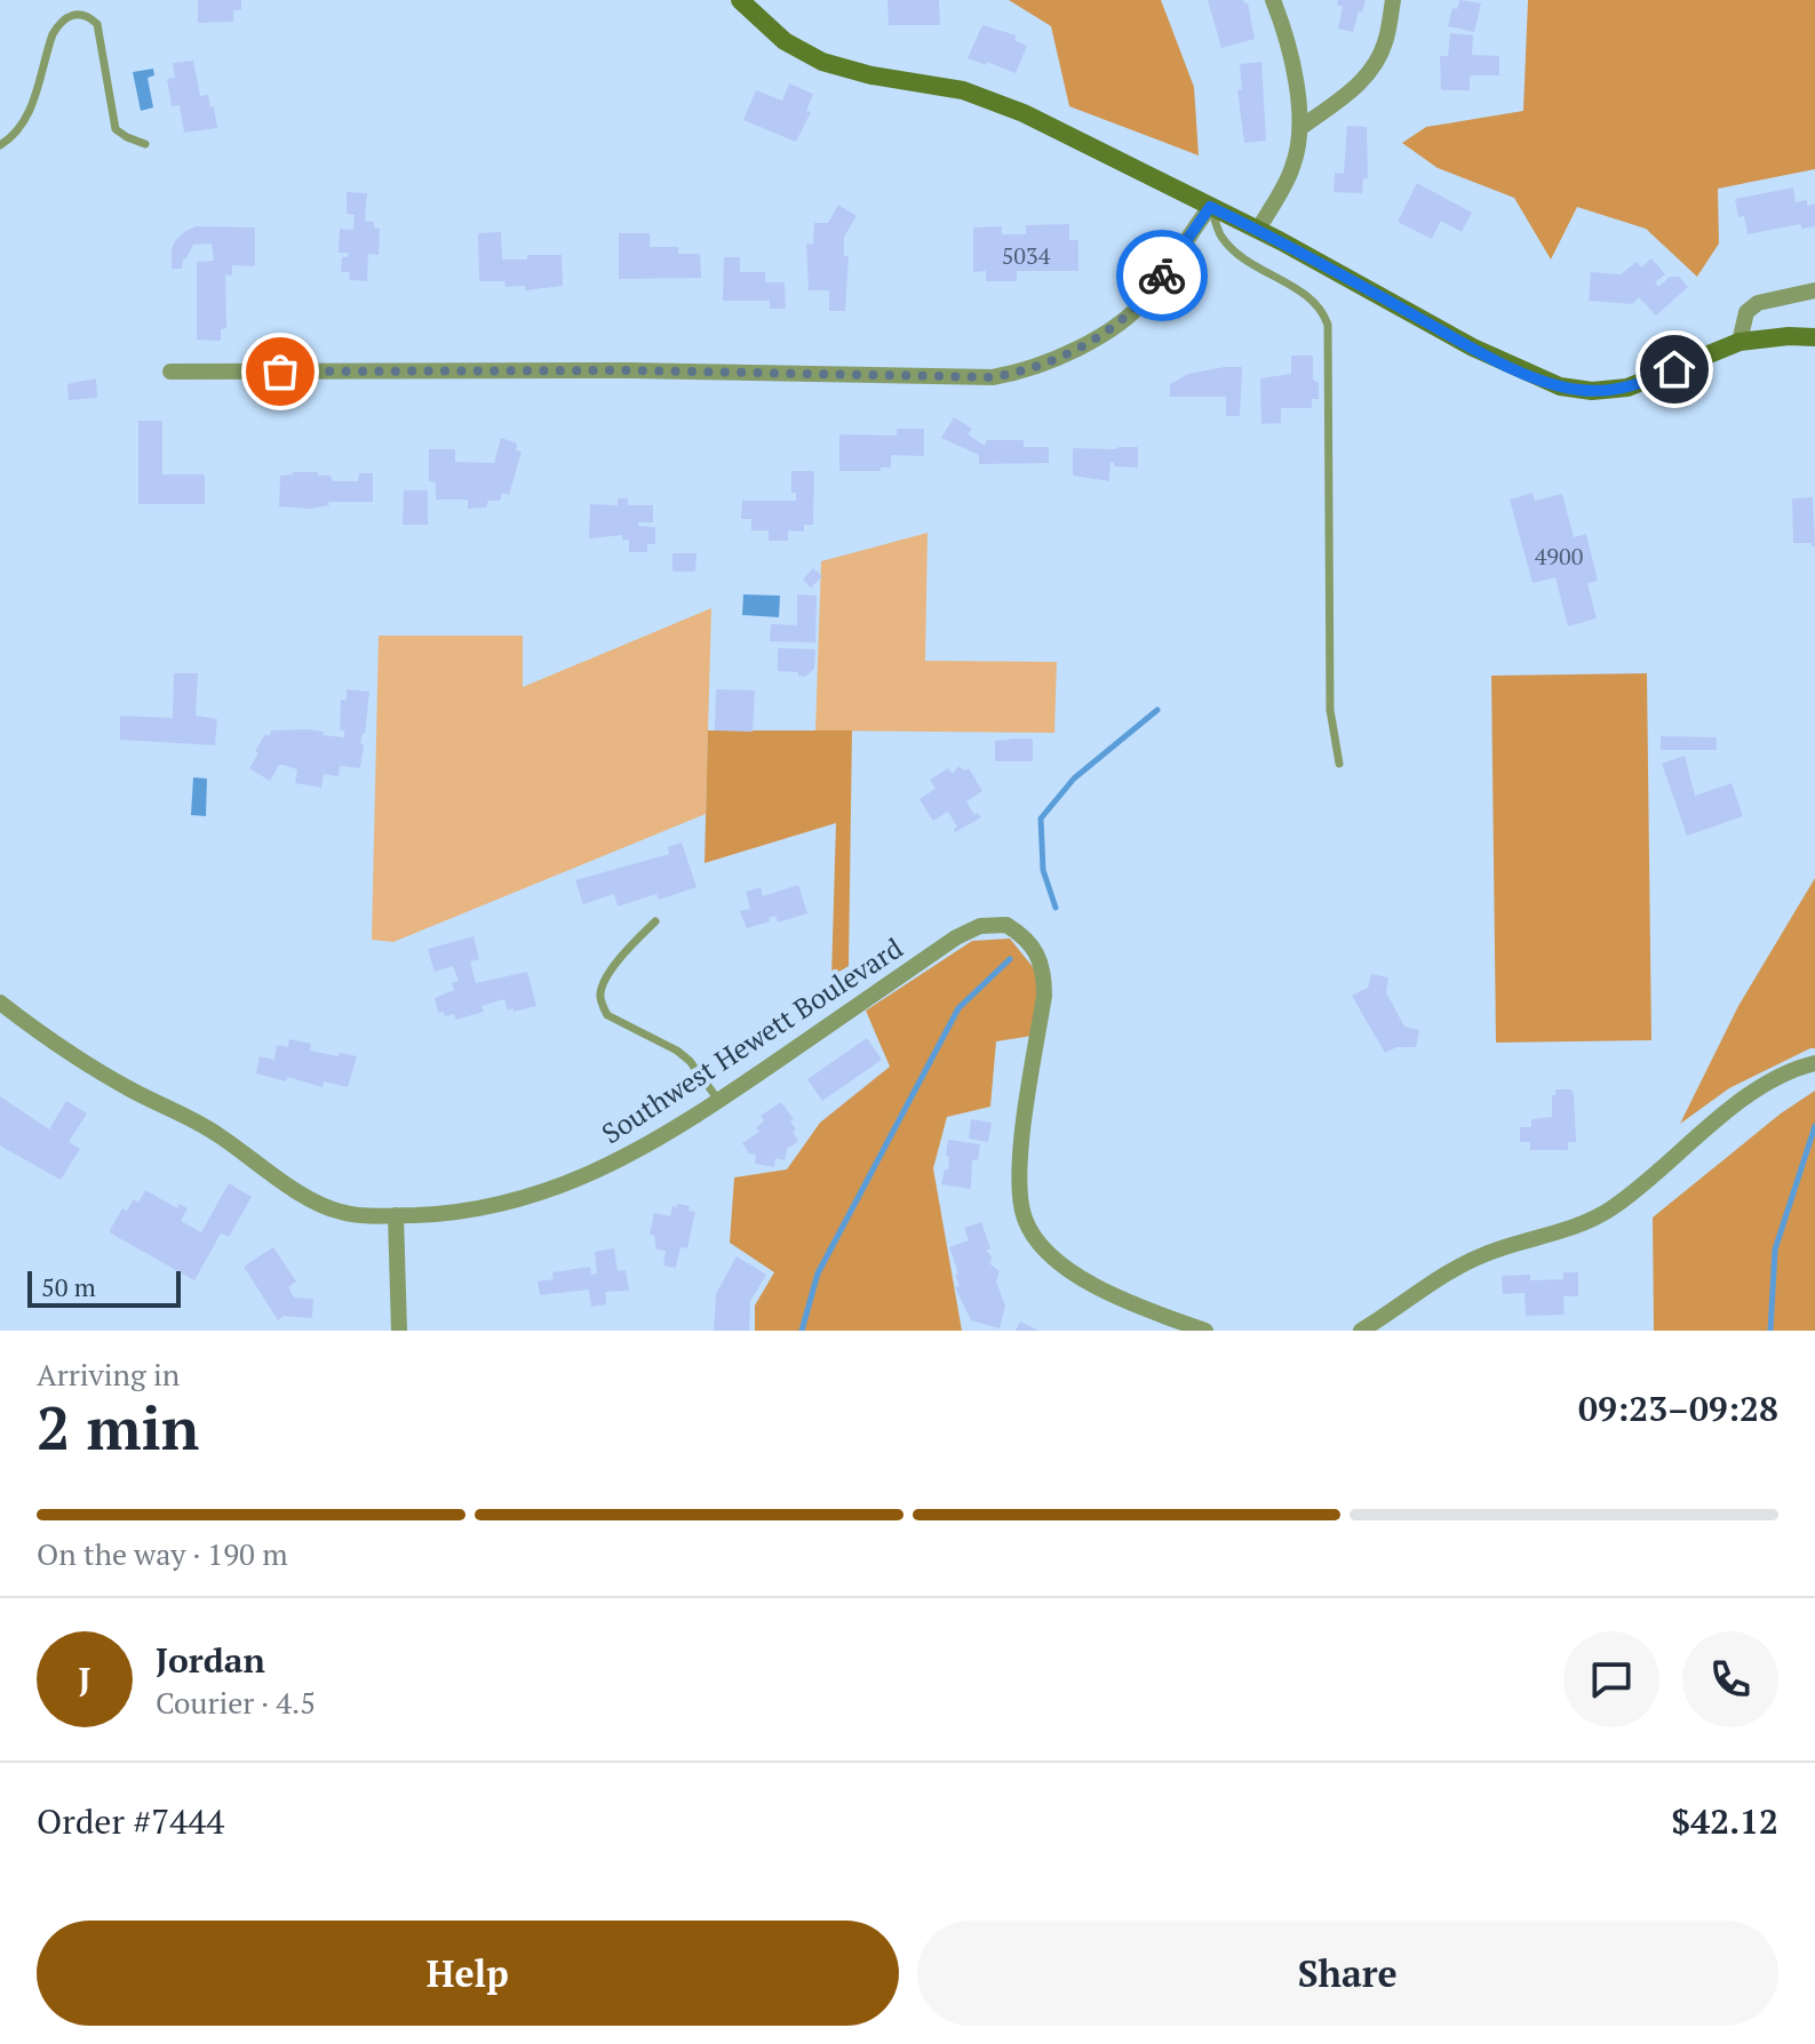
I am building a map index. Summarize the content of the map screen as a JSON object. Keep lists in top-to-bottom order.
{
  "streets": {
    "street": ["Southwest Hewett Boulevard"]
  },
  "house_numbers": ["5034", "4900"],
  "scale_bar": "50 m",
  "page": {
    "scale": "50 m",
    "heading": ["2 min", "Arriving in", "09:23–09:28"],
    "panel": [
      "Jordan",
      "Courier · 4.5",
      "Order #7444",
      "$42.12"
    ],
    "bar": "On the way · 190 m",
    "round": "J",
    "buttons": ["Help", "Share"]
  }
}
